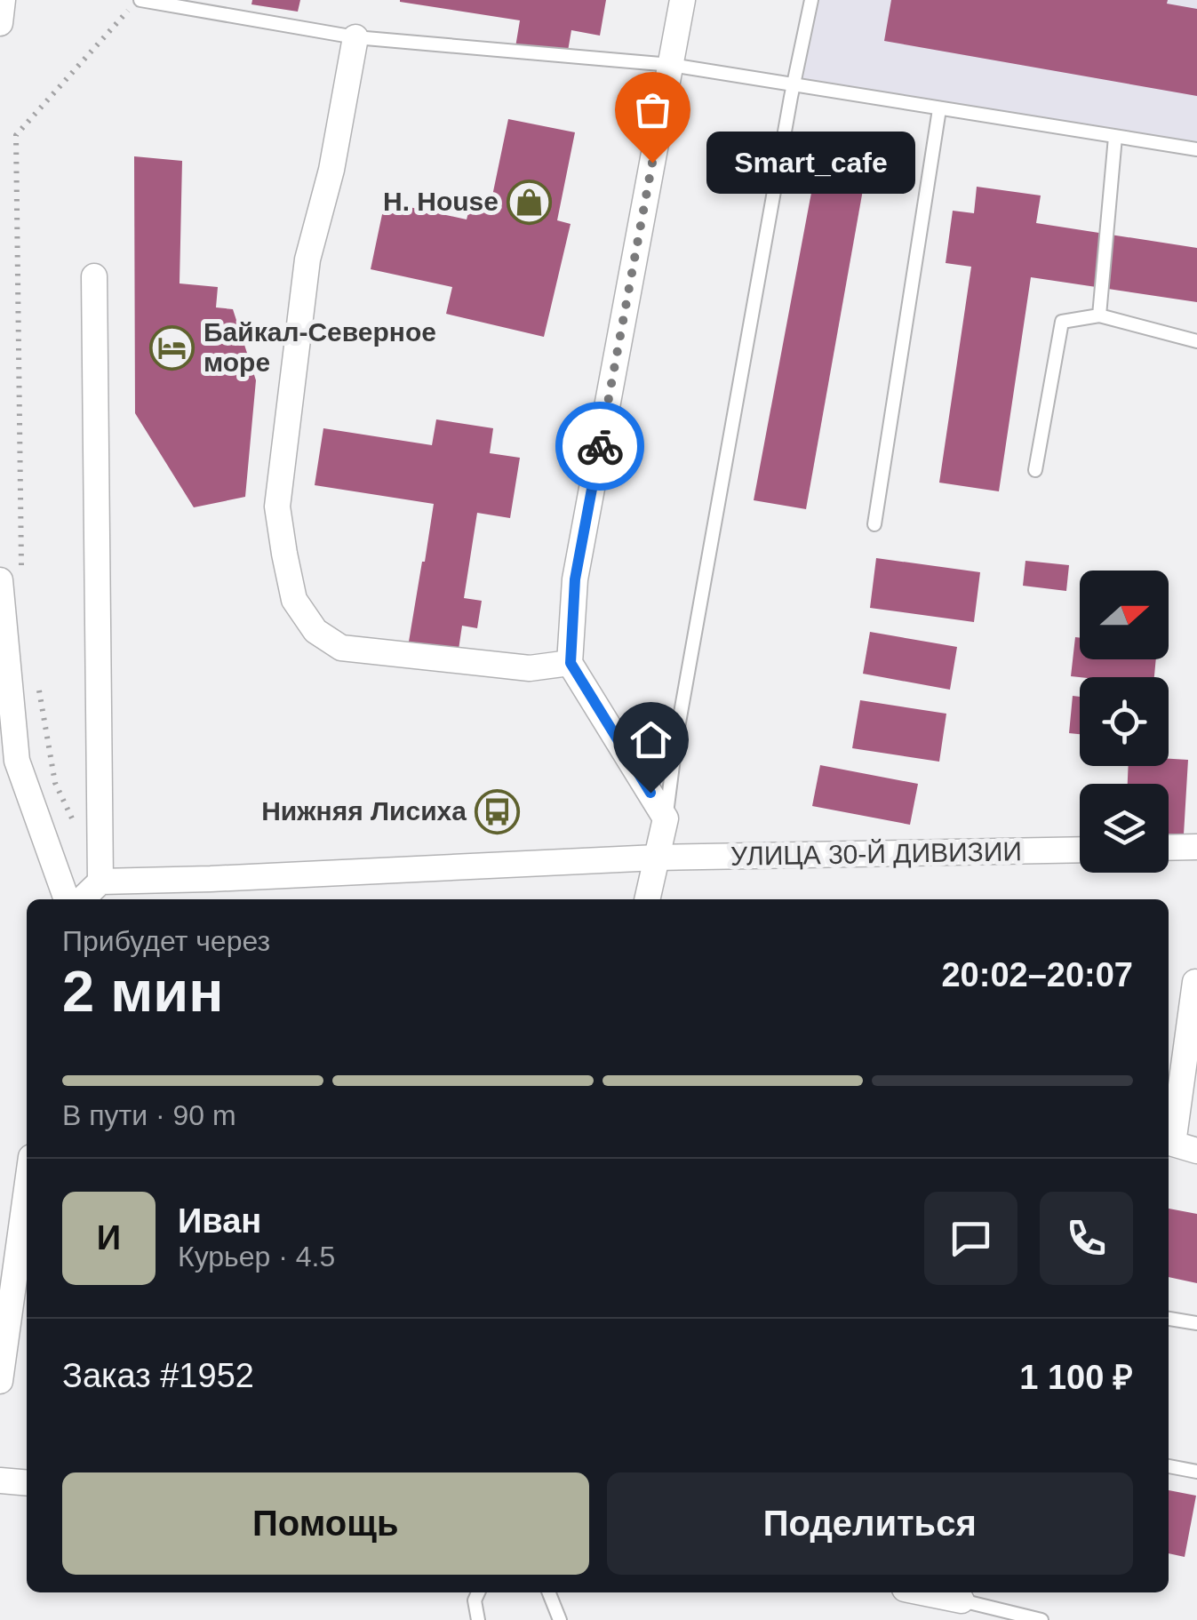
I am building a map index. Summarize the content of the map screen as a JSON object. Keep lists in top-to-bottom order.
{
  "streets": {
    "street": ["УЛИЦА 30-Й ДИВИЗИИ"]
  },
  "places": {
    "other": ["Smart_cafe"],
    "shop": ["H. House"],
    "hotel": ["Байкал-Северное море"],
    "bus stop": ["Нижняя Лисиха"]
  },
  "north": "right",
  "page": {
    "bubble": "Smart_cafe",
    "heading": ["2 мин", "Прибудет через", "20:02–20:07"],
    "panel": [
      "Иван",
      "Курьер · 4.5",
      "Заказ #1952",
      "1 100 ₽"
    ],
    "bar": "В пути · 90 m",
    "round": "И",
    "buttons": ["Помощь", "Поделиться"]
  }
}
